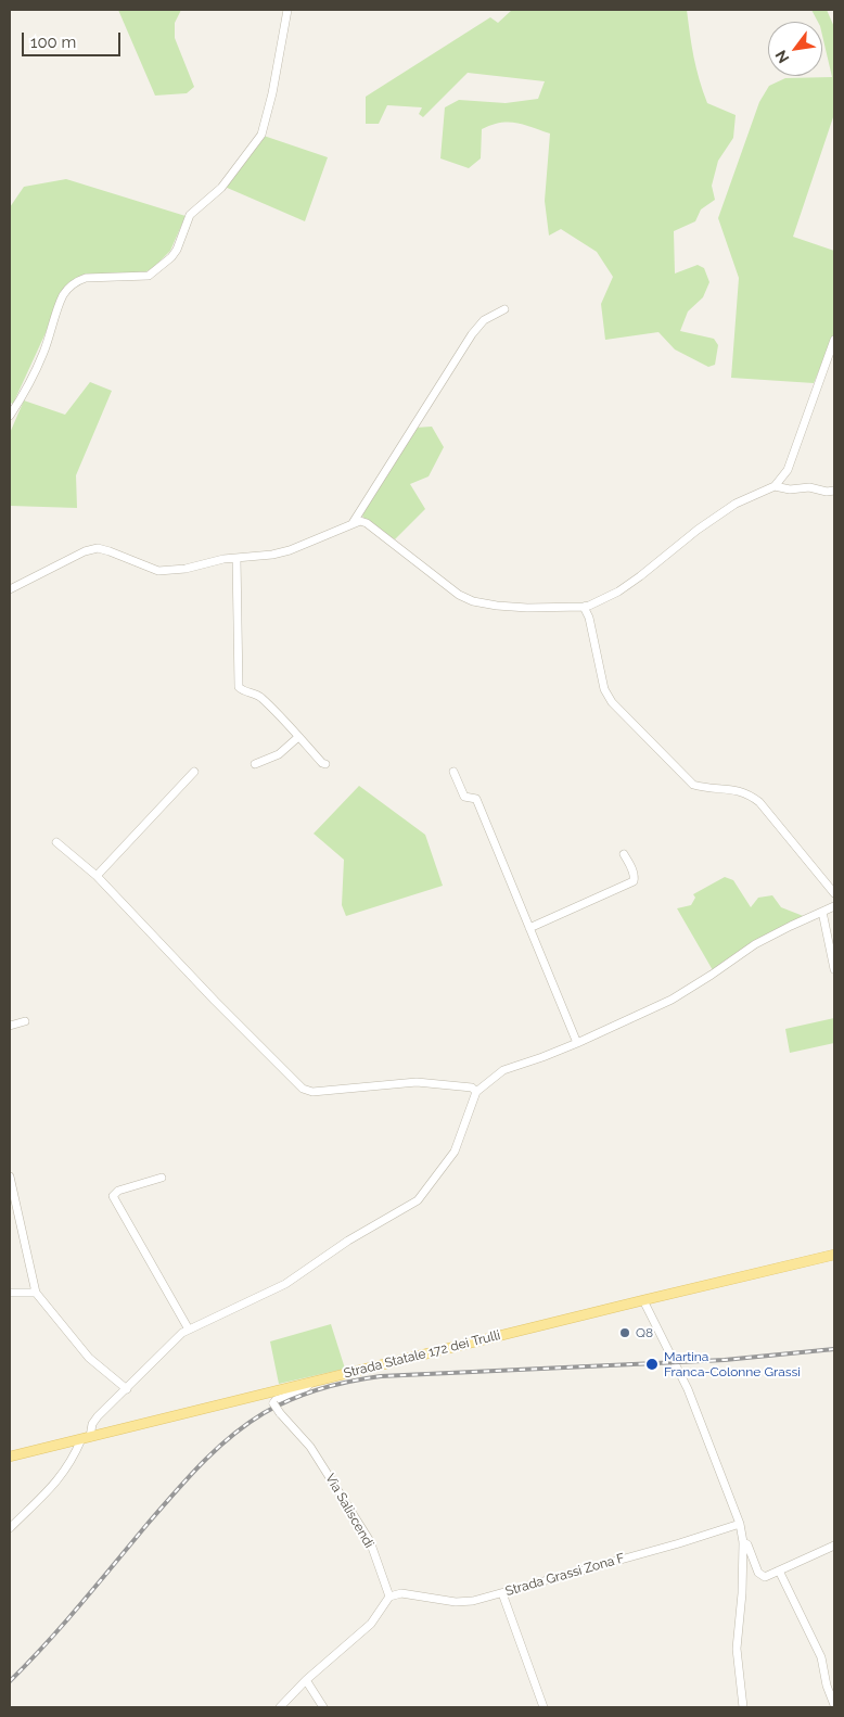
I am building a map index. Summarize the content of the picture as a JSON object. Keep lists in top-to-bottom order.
{
  "streets": {
    "main road": ["Strada Statale 172 dei Trulli"],
    "street": ["Via Saliscendi", "Strada Grassi Zona F"]
  },
  "crossings": [
    ["Strada Statale 172 dei Trulli", "Via Saliscendi"],
    ["Via Saliscendi", "Strada Grassi Zona F"]
  ],
  "places": ["Q8", "Martina Franca-Colonne Grassi"],
  "scale_bar": "100 m",
  "north": "bottom left"
}
